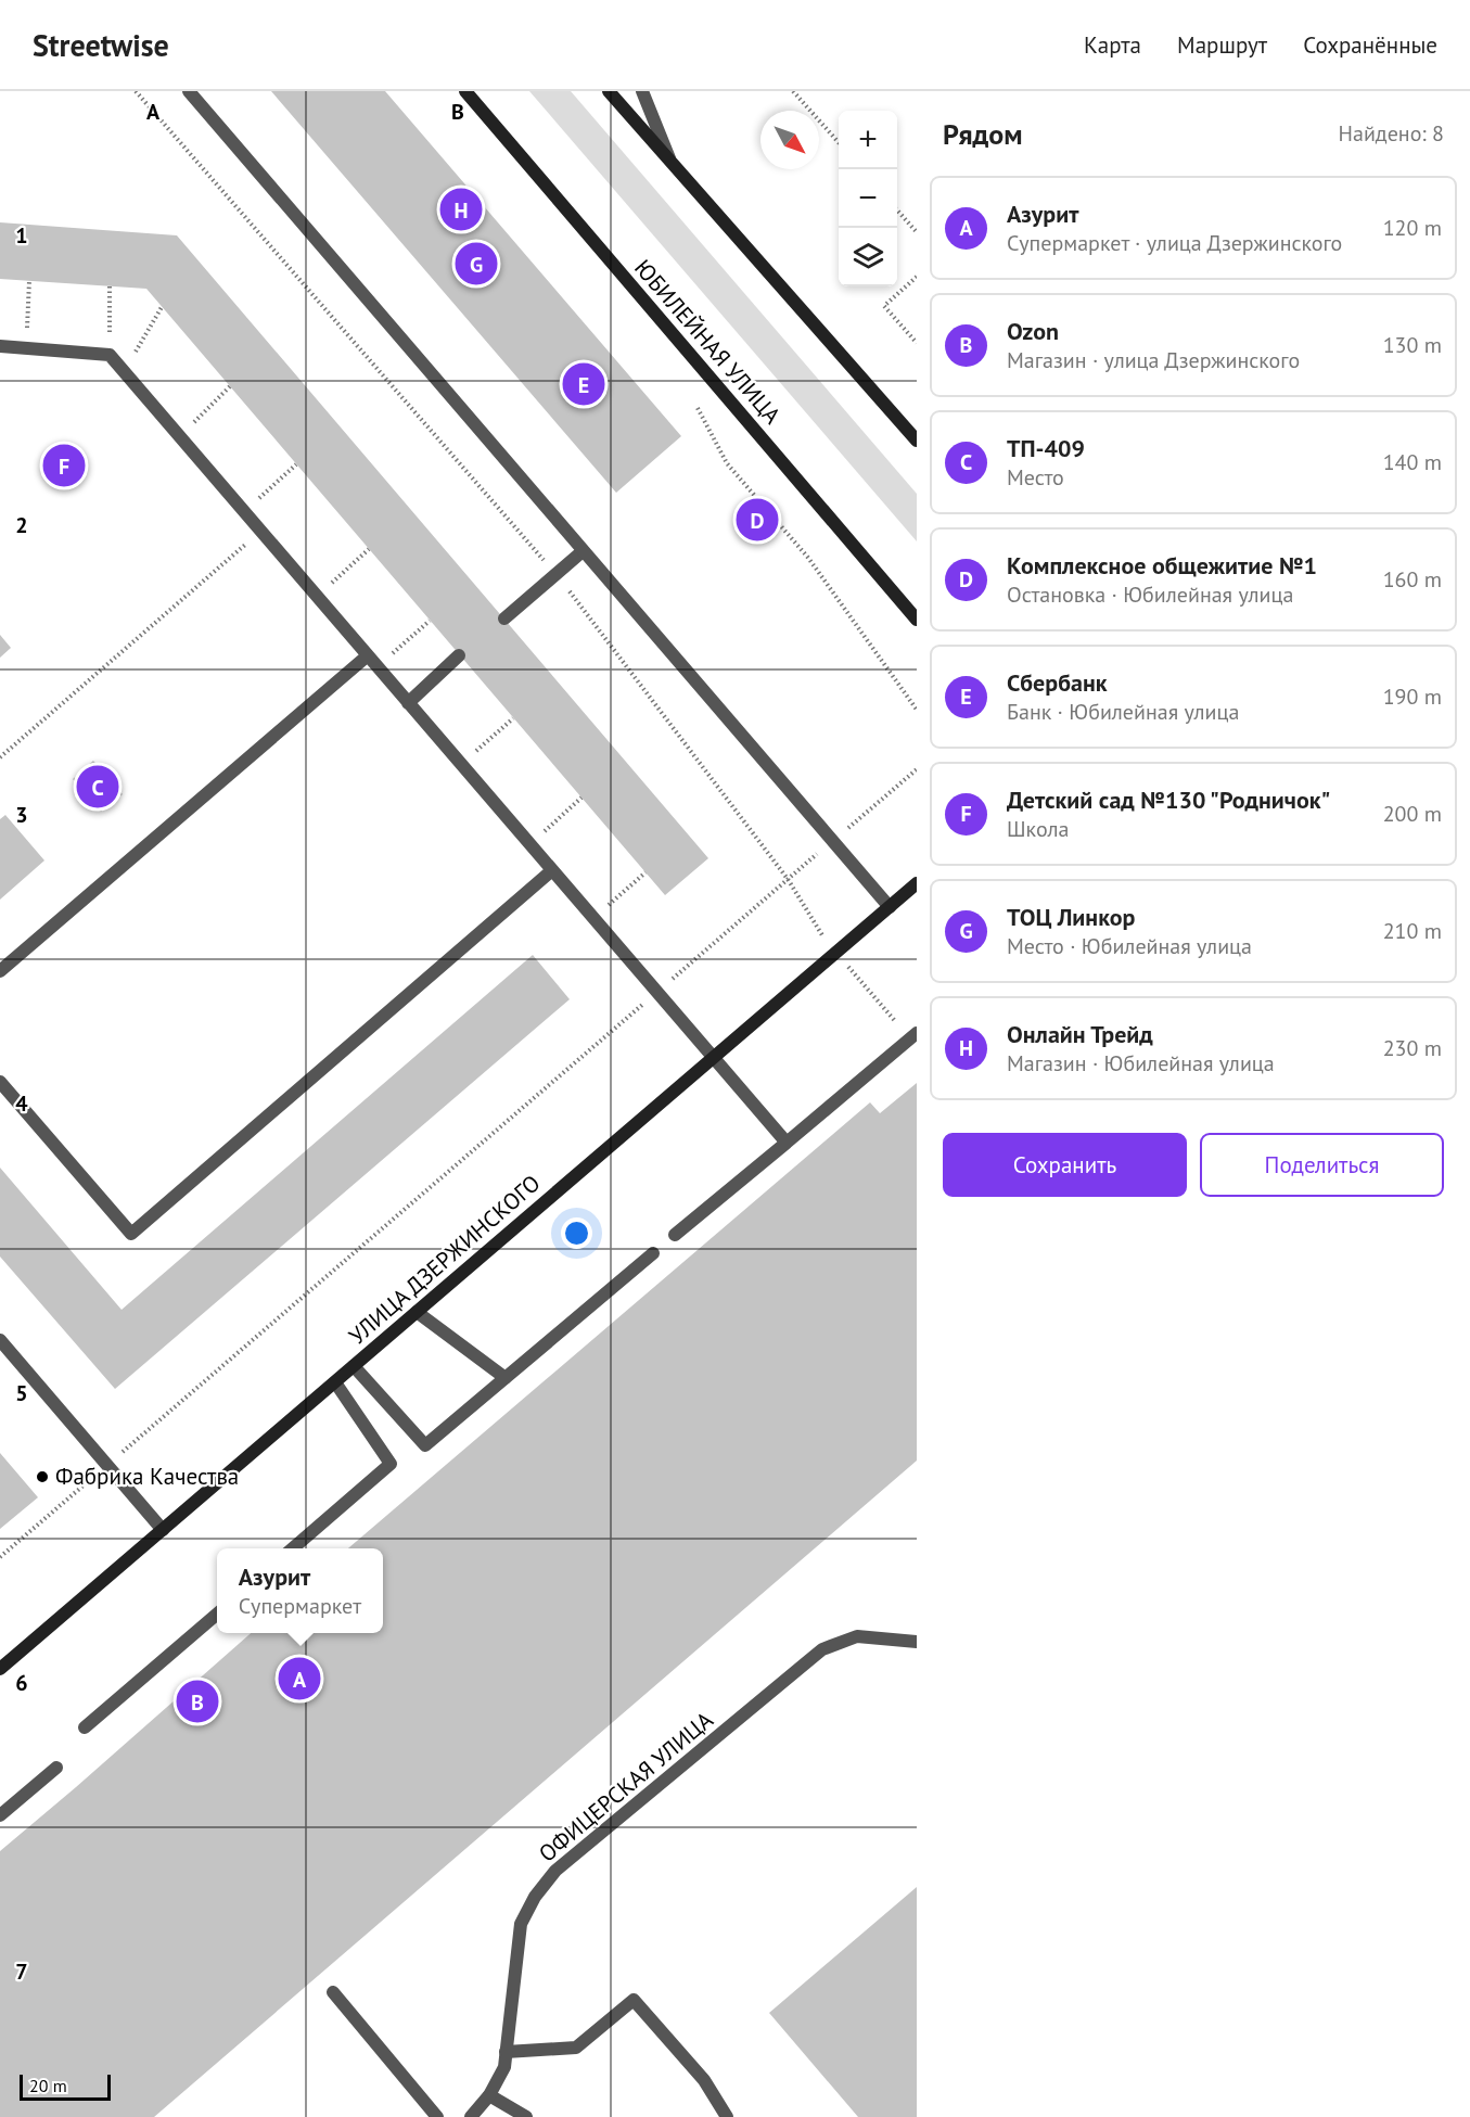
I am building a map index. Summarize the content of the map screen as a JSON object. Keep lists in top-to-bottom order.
{
  "streets": {
    "main road": ["ЮБИЛЕЙНАЯ УЛИЦА", "УЛИЦА ДЗЕРЖИНСКОГО"],
    "street": ["ОФИЦЕРСКАЯ УЛИЦА"]
  },
  "places": ["Фабрика Качества"],
  "scale_bar": "20 m",
  "north": "bottom right",
  "page": {
    "header": "Streetwise",
    "nav": ["Карта", "Маршрут", "Сохранённые"],
    "heading": ["Рядом", "Найдено: 8"],
    "map_buttons": ["+", "−"],
    "list": [
      {
        "mark": "A",
        "name": "Азурит",
        "note": "Супермаркет · улица Дзержинского",
        "value": "120 m"
      },
      {
        "mark": "B",
        "name": "Ozon",
        "note": "Магазин · улица Дзержинского",
        "value": "130 m"
      },
      {
        "mark": "C",
        "name": "ТП-409",
        "note": "Место",
        "value": "140 m"
      },
      {
        "mark": "D",
        "name": "Комплексное общежитие №1",
        "note": "Остановка · Юбилейная улица",
        "value": "160 m"
      },
      {
        "mark": "E",
        "name": "Сбербанк",
        "note": "Банк · Юбилейная улица",
        "value": "190 m"
      },
      {
        "mark": "F",
        "name": "Детский сад №130 \"Родничок\"",
        "note": "Школа",
        "value": "200 m"
      },
      {
        "mark": "G",
        "name": "ТОЦ Линкор",
        "note": "Место · Юбилейная улица",
        "value": "210 m"
      },
      {
        "mark": "H",
        "name": "Онлайн Трейд",
        "note": "Магазин · Юбилейная улица",
        "value": "230 m"
      }
    ],
    "pins": [
      "H",
      "G",
      "E",
      "F",
      "D",
      "C",
      "A",
      "B"
    ],
    "buttons": ["Сохранить", "Поделиться"],
    "popup": ["Азурит", "Супермаркет"],
    "scale": "20 m"
  },
  "grid": {
    "columns": ["A", "B"],
    "rows": [
      "1",
      "2",
      "3",
      "4",
      "5",
      "6",
      "7"
    ]
  }
}
